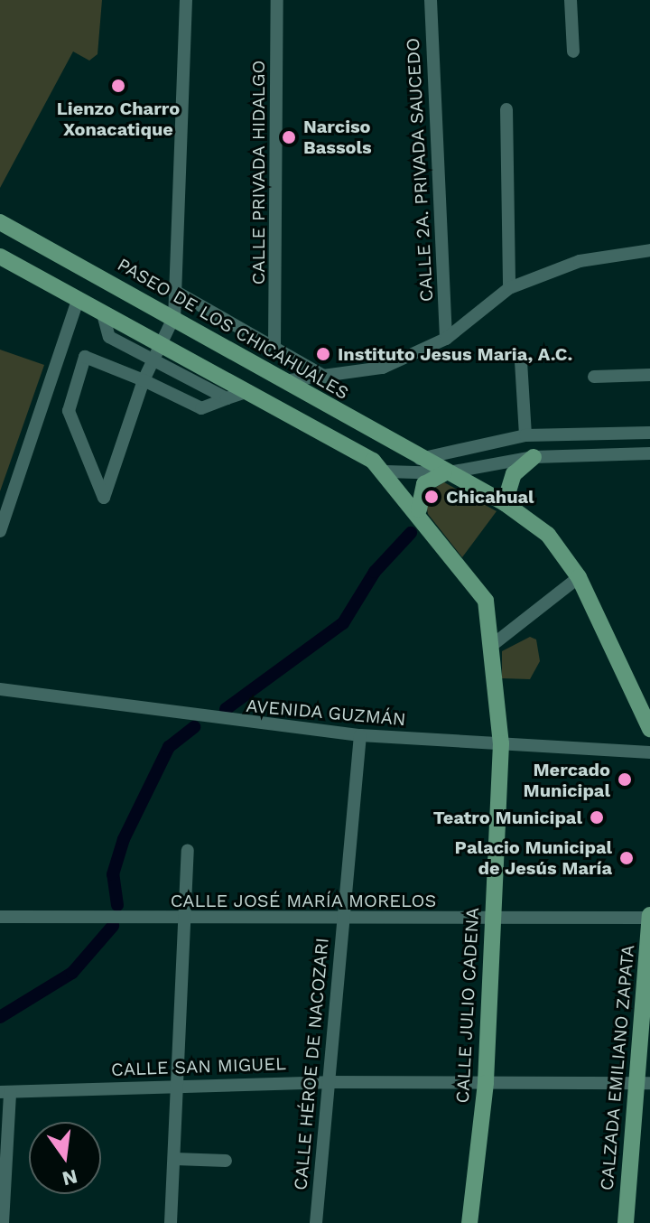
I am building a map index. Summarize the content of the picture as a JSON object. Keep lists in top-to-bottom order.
{
  "streets": {
    "main road": ["PASEO DE LOS CHICAHUALES", "CALLE JULIO CADENA", "CALZADA EMILIANO ZAPATA"],
    "street": [
      "CALLE 2A. PRIVADA SAUCEDO",
      "CALLE PRIVADA HIDALGO",
      "AVENIDA GUZMÁN",
      "CALLE JOSÉ MARÍA MORELOS",
      "CALLE HÉROE DE NACOZARI",
      "CALLE SAN MIGUEL"
    ]
  },
  "crossings": [
    ["CALLE PRIVADA HIDALGO", "PASEO DE LOS CHICAHUALES"],
    ["AVENIDA GUZMÁN", "CALLE JULIO CADENA"],
    ["AVENIDA GUZMÁN", "CALLE HÉROE DE NACOZARI"],
    ["CALLE JOSÉ MARÍA MORELOS", "CALLE JULIO CADENA"],
    ["CALLE JOSÉ MARÍA MORELOS", "CALLE HÉROE DE NACOZARI"],
    ["CALLE JOSÉ MARÍA MORELOS", "CALZADA EMILIANO ZAPATA"],
    ["CALLE JULIO CADENA", "CALLE SAN MIGUEL"],
    ["CALLE HÉROE DE NACOZARI", "CALLE SAN MIGUEL"],
    ["CALLE SAN MIGUEL", "CALZADA EMILIANO ZAPATA"]
  ],
  "places": [
    "Lienzo Charro Xonacatique",
    "Narciso Bassols",
    "Instituto Jesus Maria, A.C.",
    "Chicahual",
    "Mercado Municipal",
    "Teatro Municipal",
    "Palacio Municipal de Jesús María"
  ],
  "north": "bottom"
}
